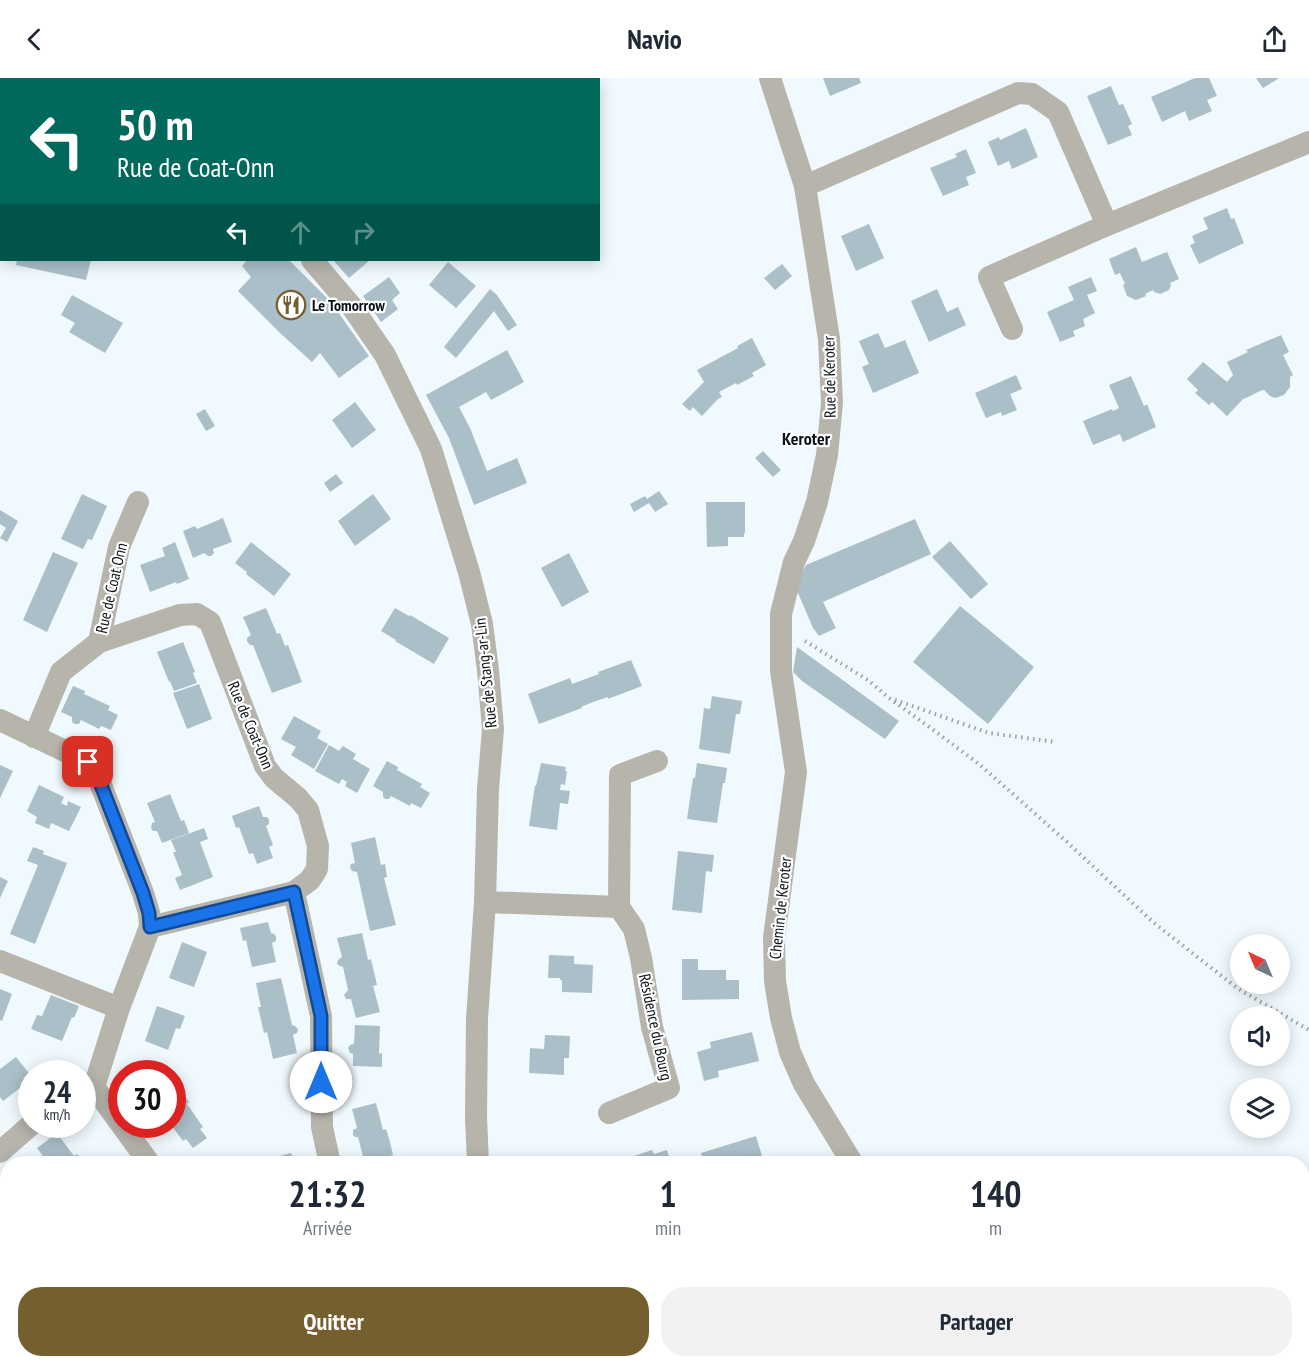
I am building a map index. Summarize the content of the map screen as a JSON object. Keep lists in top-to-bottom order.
{
  "streets": {
    "street": [
      "Rue de Keroter",
      "Rue de Coat Onn",
      "Rue de Stang-ar-Lin",
      "Rue de Coat-Onn",
      "Chemin de Keroter",
      "Résidence du Bourg"
    ]
  },
  "crossings": [
    ["Rue de Keroter", "Chemin de Keroter"],
    ["Rue de Coat Onn", "Rue de Coat-Onn"]
  ],
  "districts": ["Keroter"],
  "places": {
    "restaurant": ["Le Tomorrow"]
  },
  "north": "top left",
  "page": {
    "header": "Navio",
    "turn": ["50 m", "Rue de Coat-Onn"],
    "speed": "24 km/h",
    "limit": "30",
    "eta": [
      "21:32",
      "Arrivée",
      "1",
      "min",
      "140",
      "m"
    ],
    "buttons": ["Quitter", "Partager"]
  }
}
